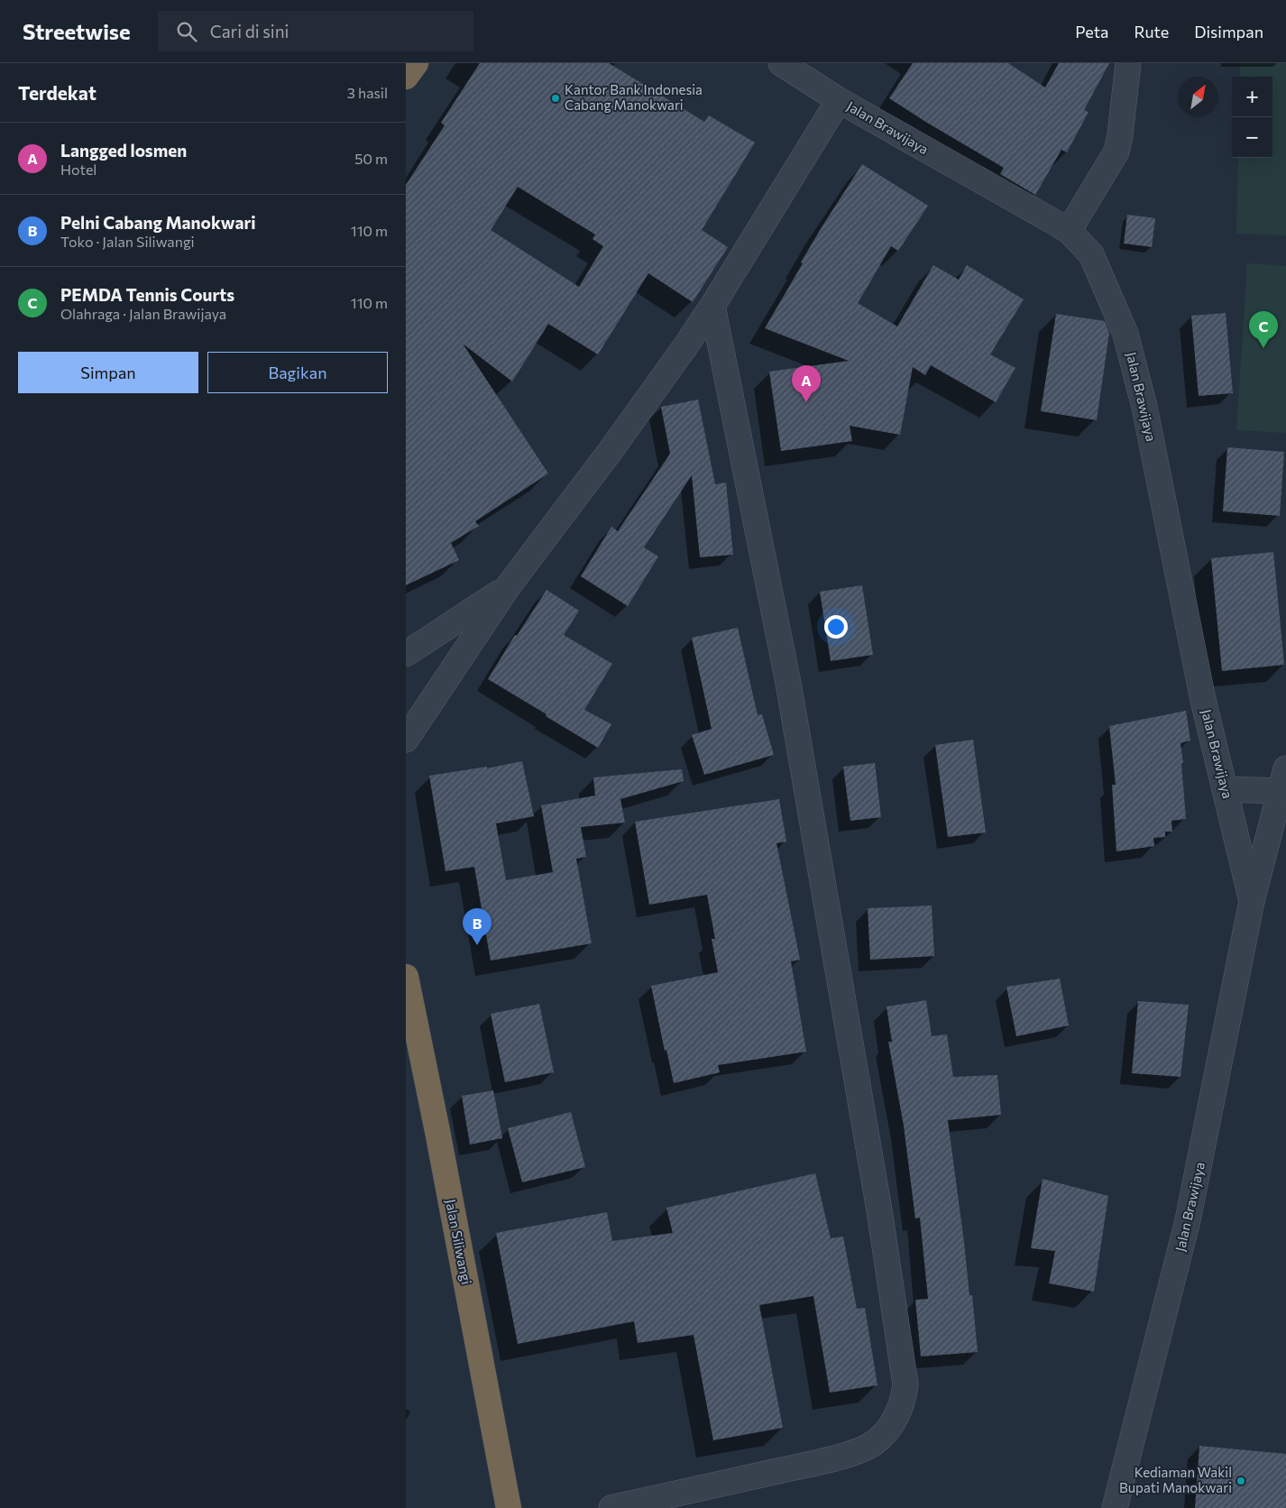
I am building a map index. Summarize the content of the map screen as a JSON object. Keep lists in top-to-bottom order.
{
  "streets": {
    "highway": ["Jalan Siliwangi"],
    "street": ["Jalan Brawijaya"]
  },
  "places": ["Kantor Bank Indonesia Cabang Manokwari", "Kediaman Wakil Bupati Manokwari"],
  "north": "top right",
  "page": {
    "header": "Streetwise",
    "search": "Cari di sini",
    "nav": ["Peta", "Rute", "Disimpan"],
    "heading": ["Terdekat", "3 hasil"],
    "map_buttons": ["+", "−"],
    "list": [
      {
        "mark": "A",
        "name": "Langged losmen",
        "note": "Hotel",
        "value": "50 m"
      },
      {
        "mark": "B",
        "name": "Pelni Cabang Manokwari",
        "note": "Toko · Jalan Siliwangi",
        "value": "110 m"
      },
      {
        "mark": "C",
        "name": "PEMDA Tennis Courts",
        "note": "Olahraga · Jalan Brawijaya",
        "value": "110 m"
      }
    ],
    "pins": ["C", "A", "B"],
    "buttons": ["Simpan", "Bagikan"]
  }
}
